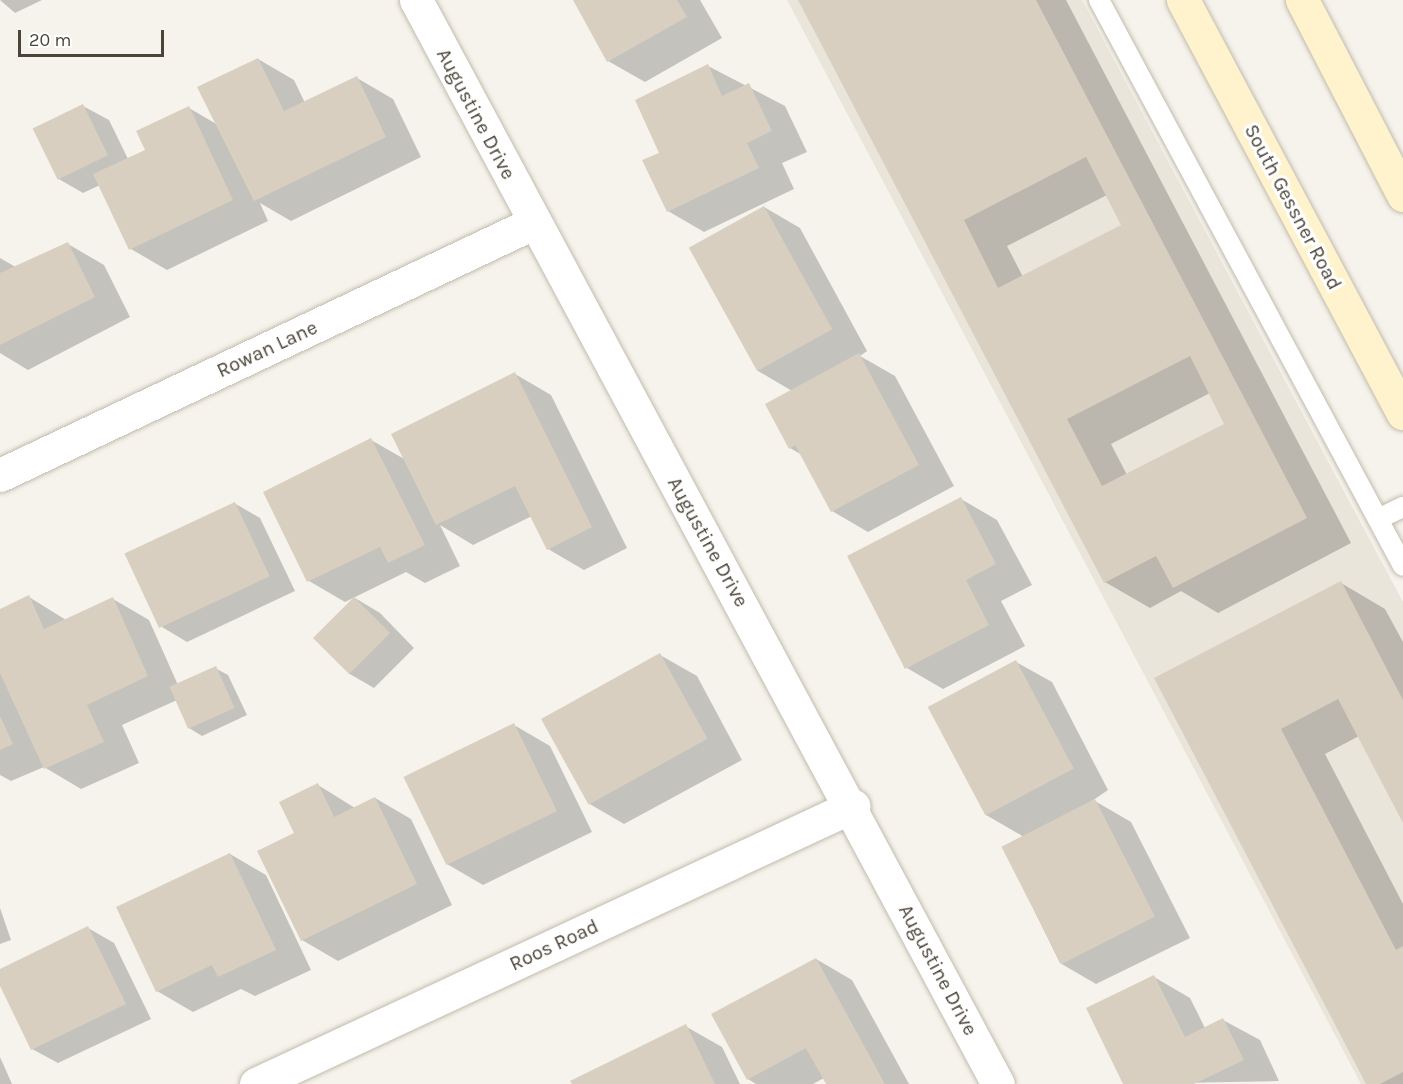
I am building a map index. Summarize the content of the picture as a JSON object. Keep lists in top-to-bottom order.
{
  "streets": {
    "main road": ["South Gessner Road"],
    "street": ["Augustine Drive", "Rowan Lane", "Roos Road"]
  },
  "crossings": [
    ["Augustine Drive", "Rowan Lane"],
    ["Augustine Drive", "Roos Road"]
  ],
  "scale_bar": "20 m"
}
